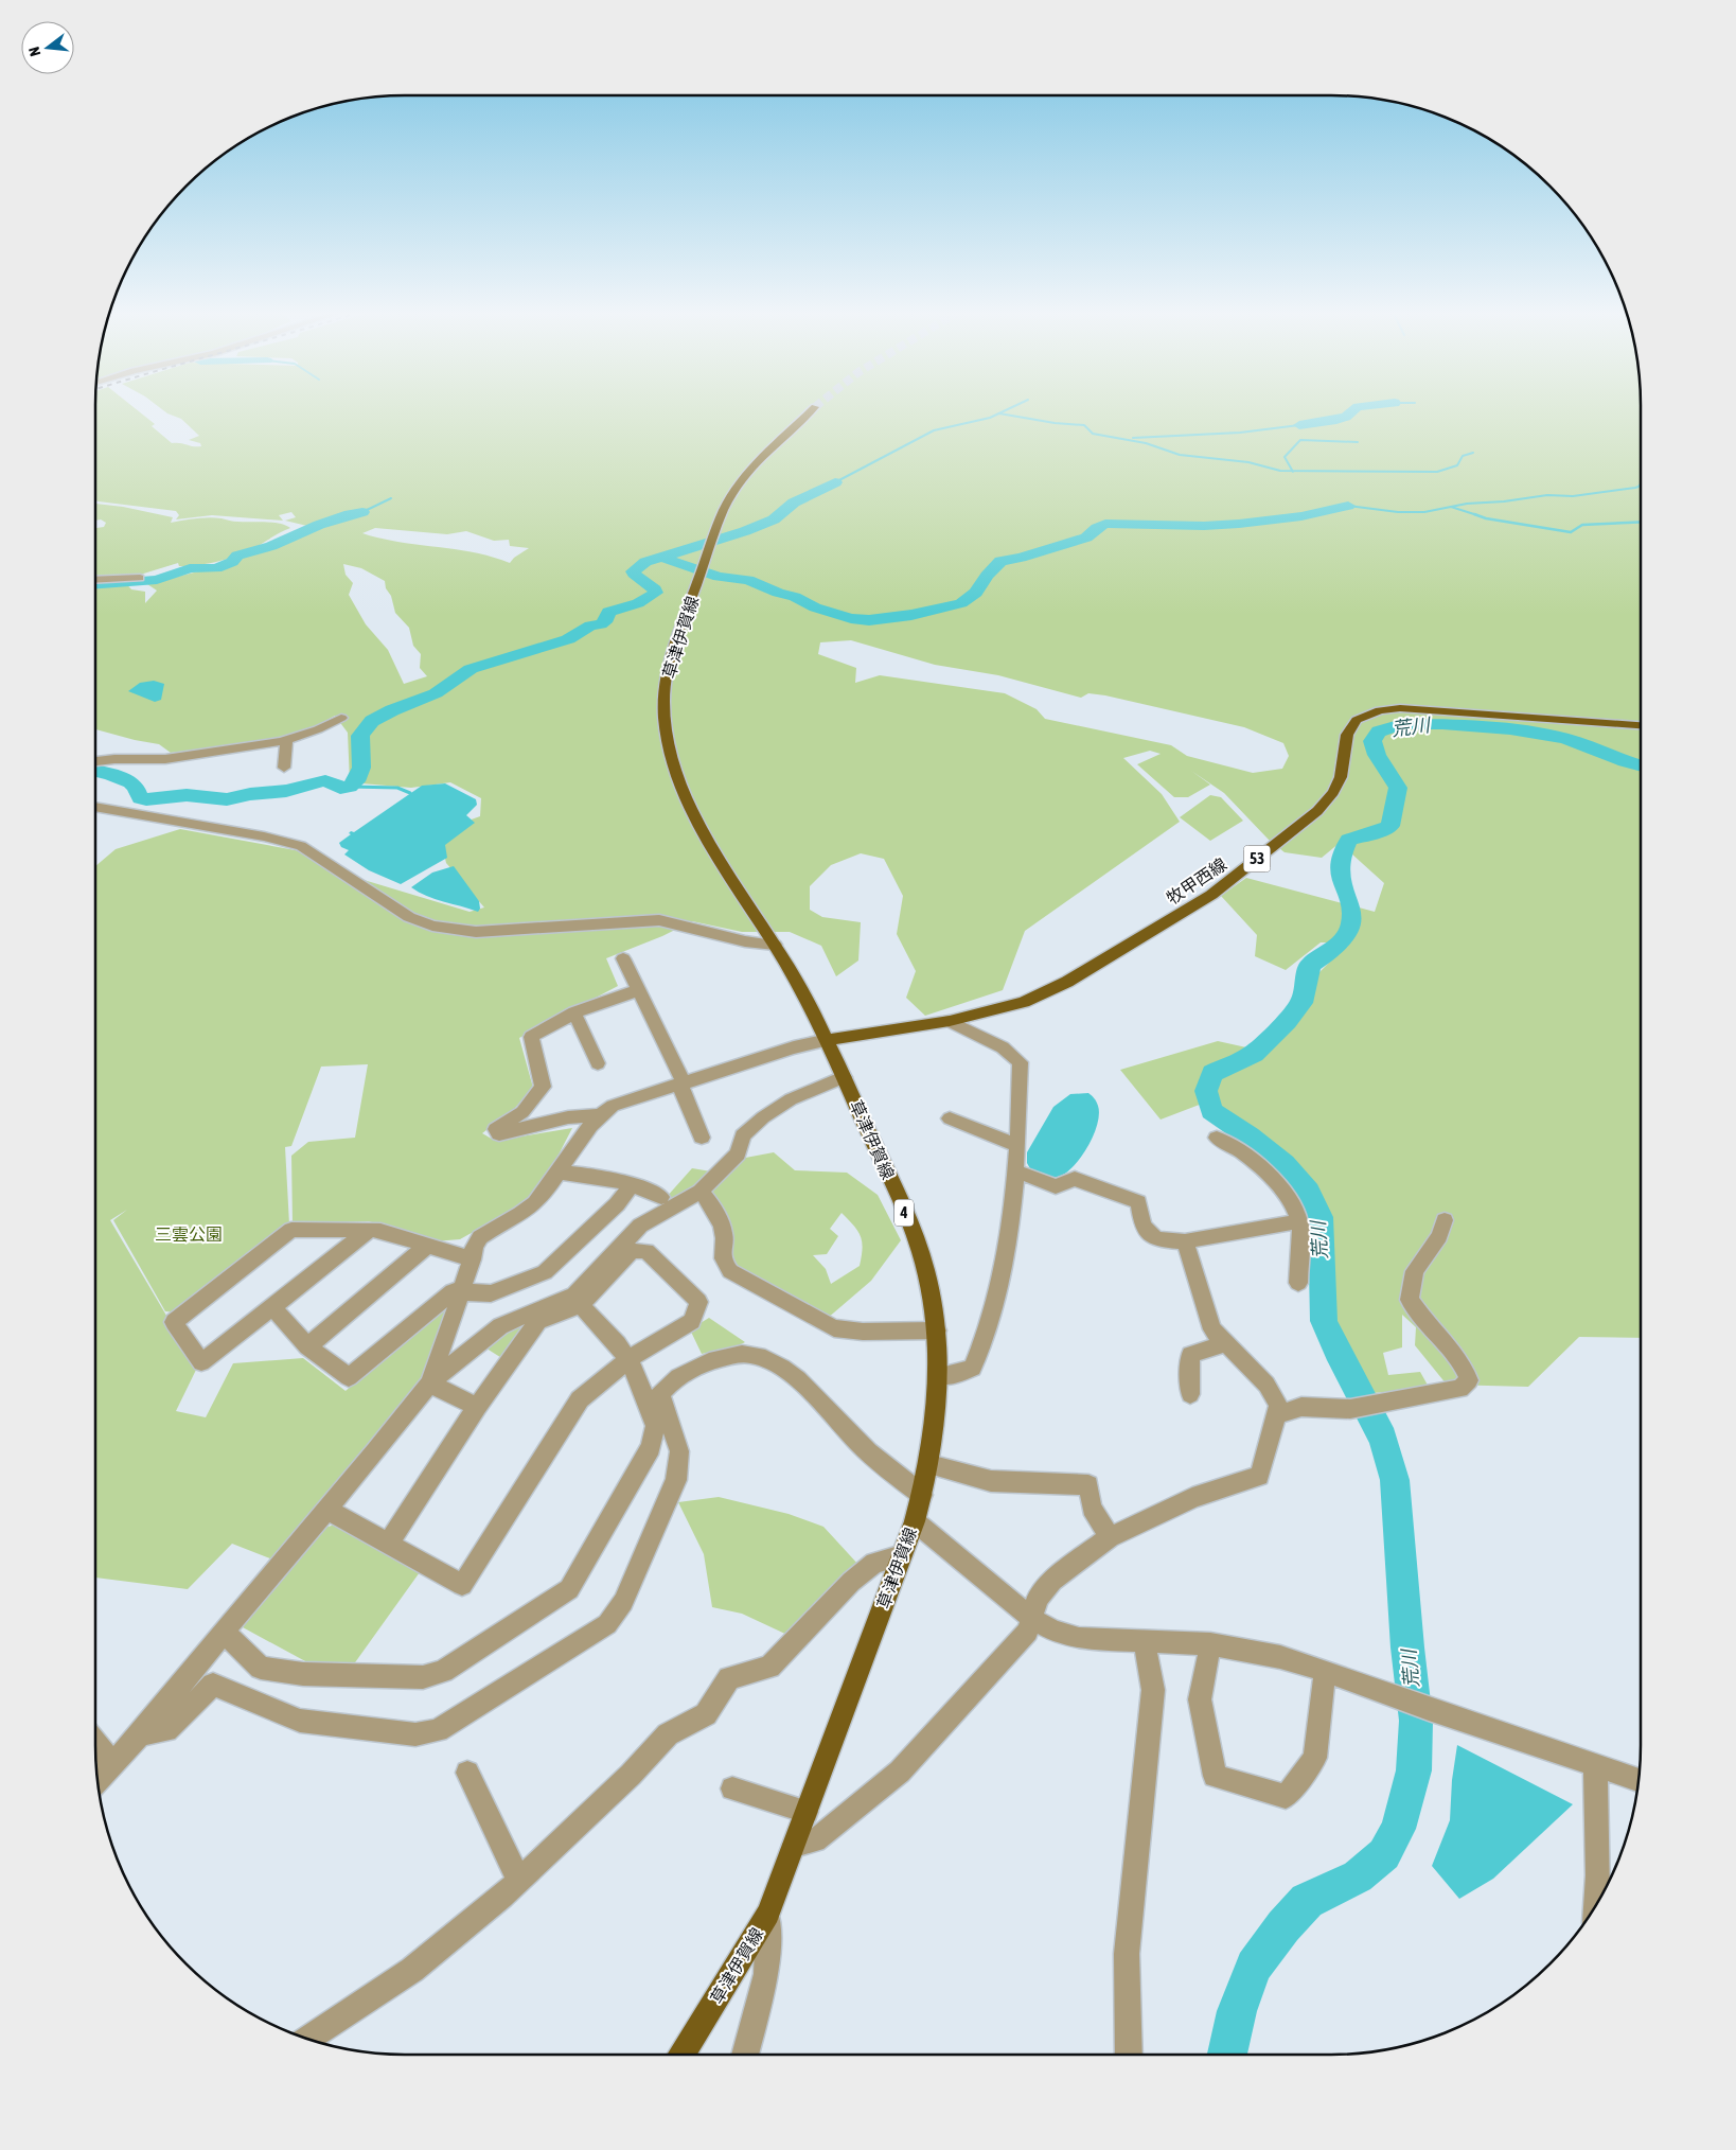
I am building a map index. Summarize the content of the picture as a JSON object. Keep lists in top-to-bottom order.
{
  "streets": {
    "main road": [
      "草津伊賀線",
      "53",
      "牧甲西線",
      "4"
    ]
  },
  "crossings": [
    ["草津伊賀線", "牧甲西線"]
  ],
  "water": ["荒川"],
  "parks": ["三雲公園"],
  "north": "left"
}
